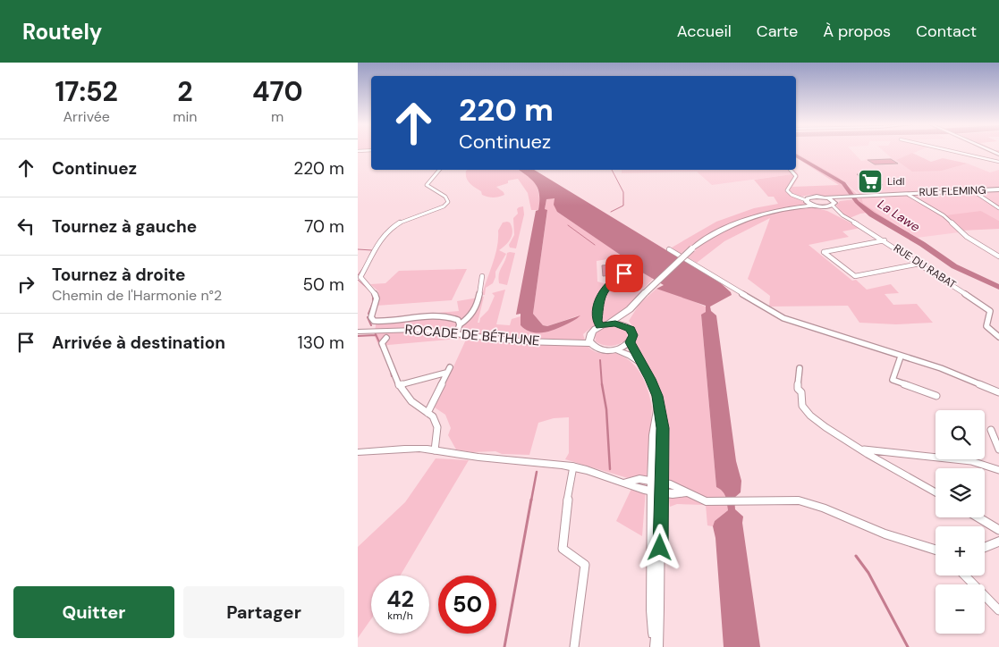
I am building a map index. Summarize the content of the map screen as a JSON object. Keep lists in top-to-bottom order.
{
  "streets": {
    "main road": ["RUE FLEMING", "ROCADE DE BÉTHUNE"],
    "street": ["RUE DU RABAT"]
  },
  "crossings": [
    ["RUE FLEMING", "RUE DU RABAT"]
  ],
  "water": ["La Lawe"],
  "places": {
    "supermarket": ["Lidl"]
  },
  "page": {
    "header": "Routely",
    "nav": [
      "Accueil",
      "Carte",
      "À propos",
      "Contact"
    ],
    "eta": [
      "17:52",
      "Arrivée",
      "2",
      "min",
      "470",
      "m"
    ],
    "turn": ["220 m", "Continuez"],
    "list": [
      {
        "name": "Continuez",
        "value": "220 m"
      },
      {
        "name": "Tournez à gauche",
        "value": "70 m"
      },
      {
        "name": "Tournez à droite",
        "note": "Chemin de l'Harmonie n°2",
        "value": "50 m"
      },
      {
        "name": "Arrivée à destination",
        "value": "130 m"
      }
    ],
    "map_buttons": ["+", "−"],
    "speed": "42 km/h",
    "limit": "50",
    "buttons": ["Quitter", "Partager"]
  }
}
